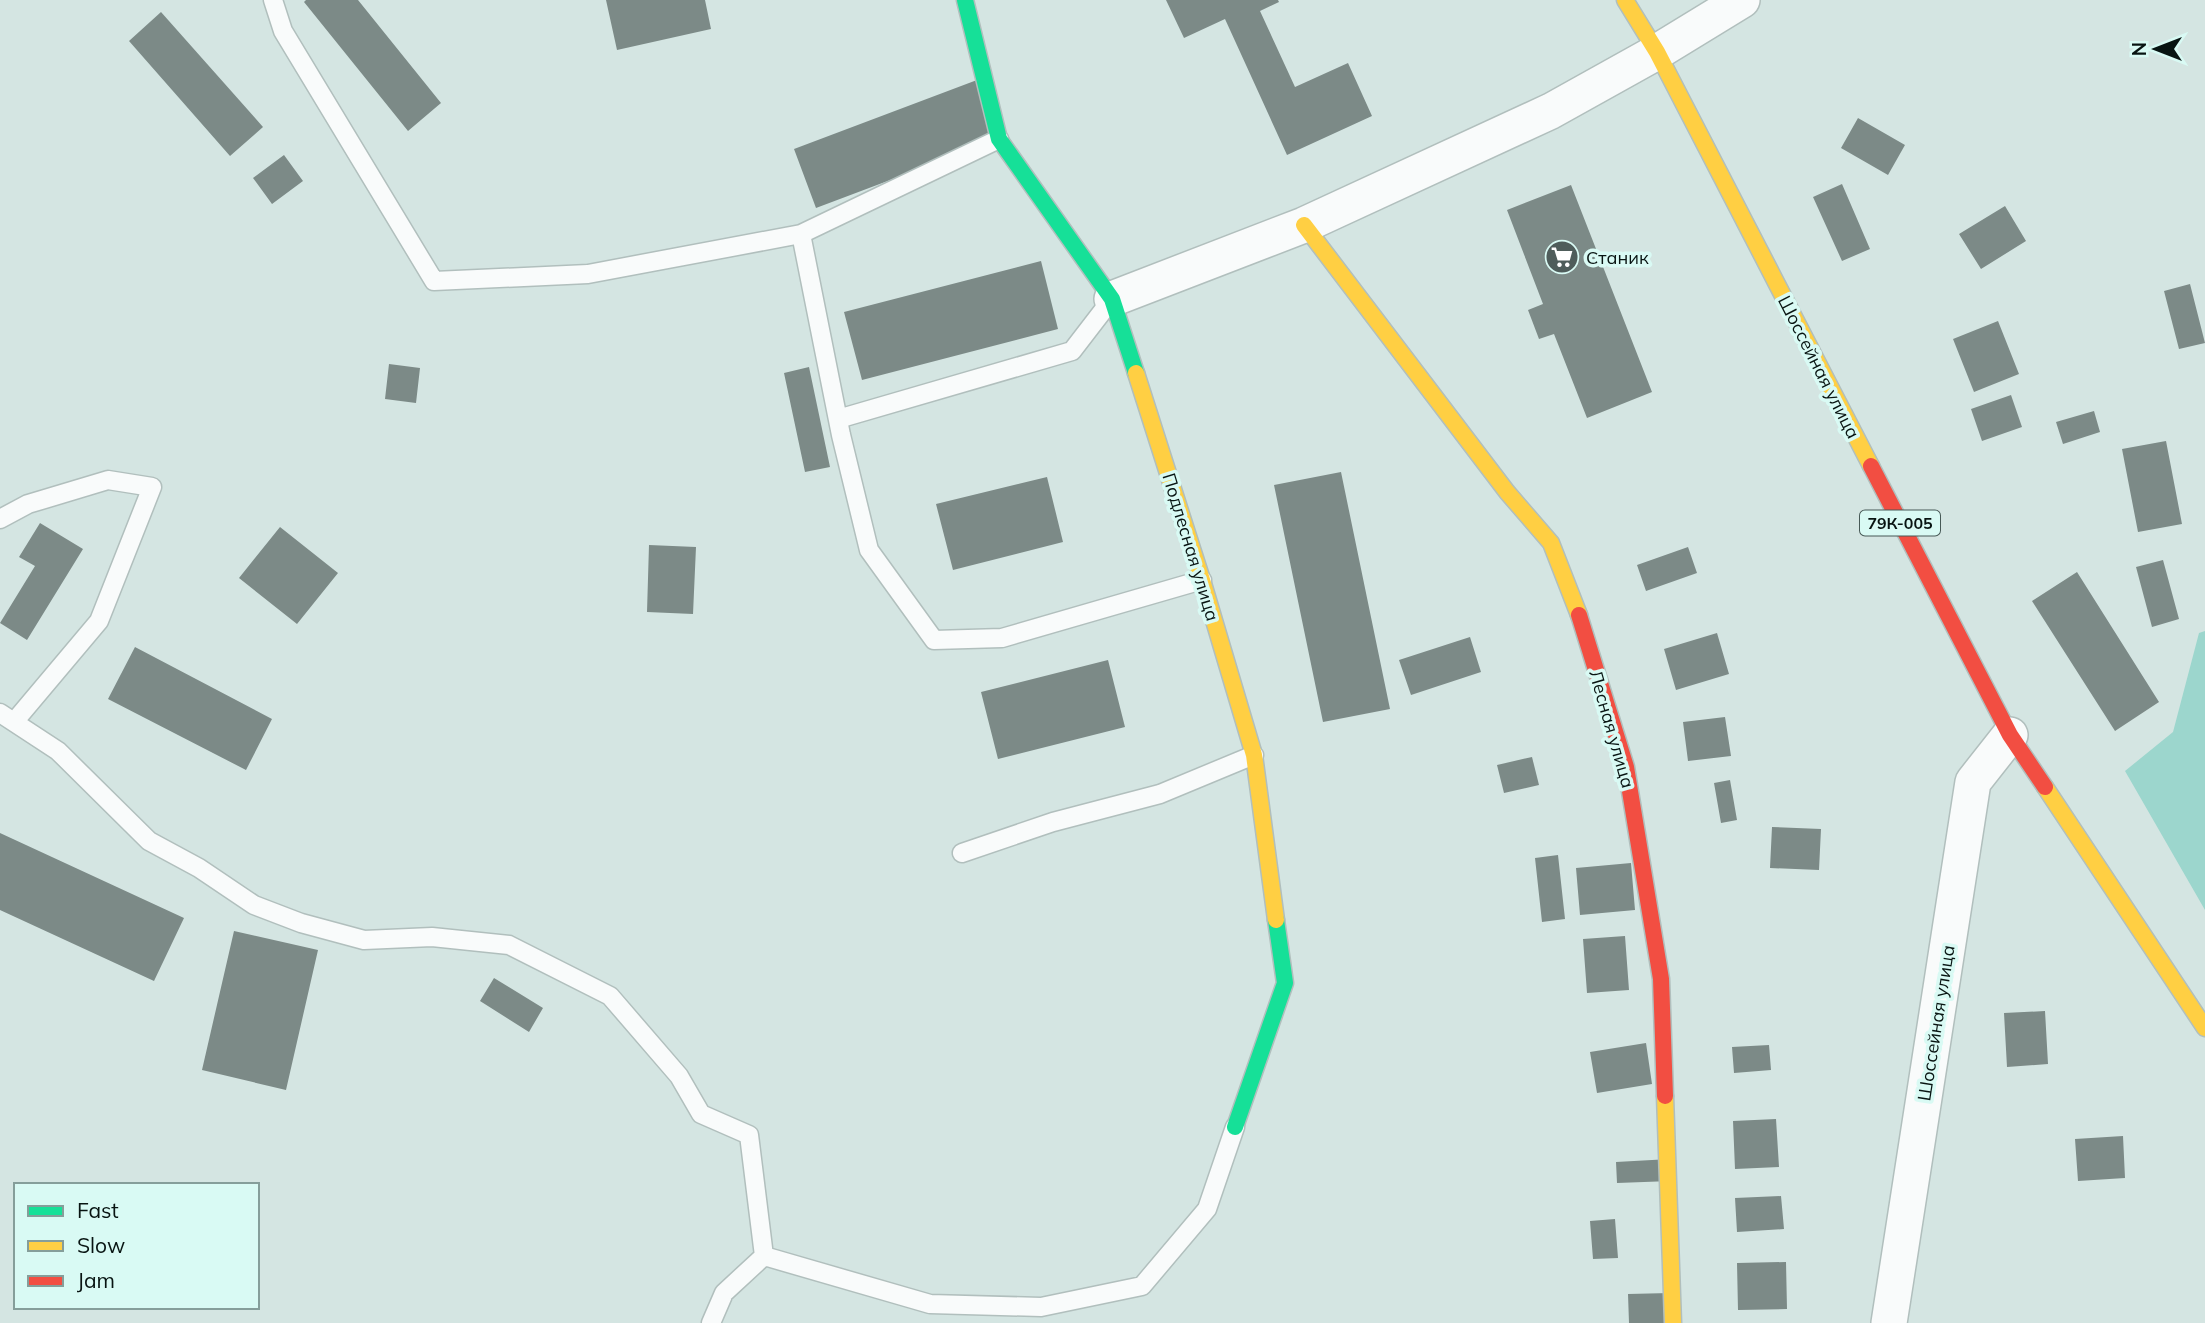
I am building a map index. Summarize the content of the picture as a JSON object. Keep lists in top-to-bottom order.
{
  "streets": {
    "street": [
      "Шоссейная улица",
      "79К-005",
      "Подлесная улица",
      "Лесная улица"
    ]
  },
  "places": {
    "supermarket": ["Станик"]
  },
  "legend": ["Fast", "Slow", "Jam"],
  "north": "left"
}
